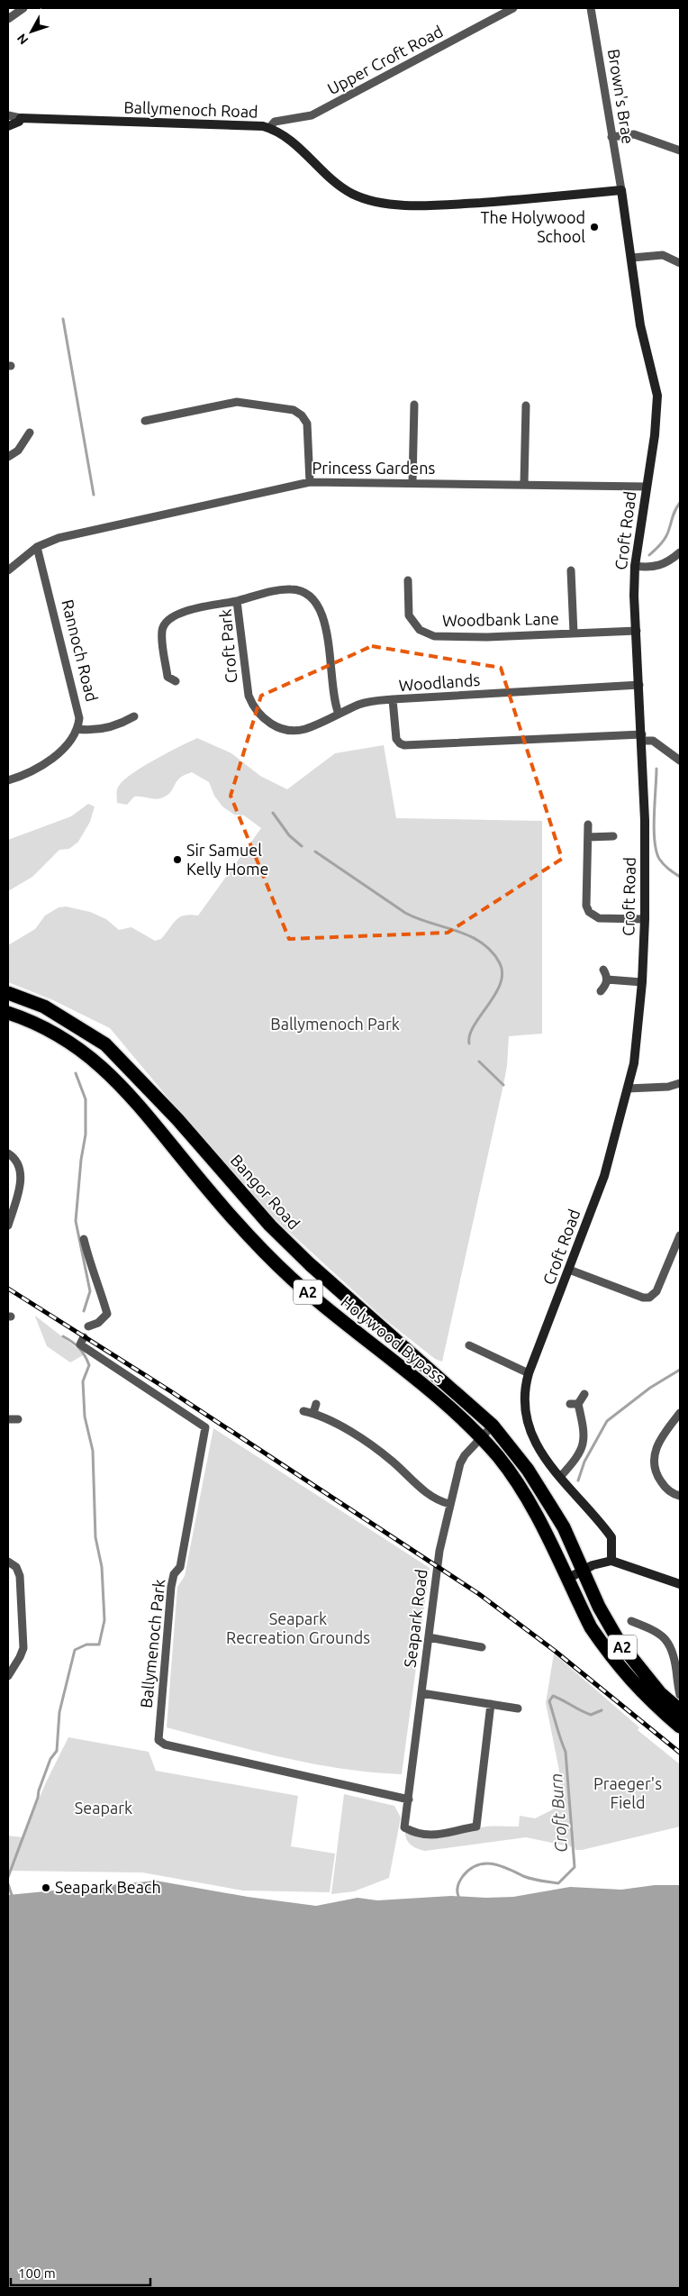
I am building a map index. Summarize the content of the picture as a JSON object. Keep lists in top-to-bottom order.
{
  "streets": {
    "highway": ["Bangor Road", "A2", "Holywood Bypass"],
    "street": [
      "Upper Croft Road",
      "Brown's Brae",
      "Ballymenoch Road",
      "Princess Gardens",
      "Croft Road",
      "Woodbank Lane",
      "Croft Park",
      "Rannoch Road",
      "Woodlands",
      "Seapark Road",
      "Ballymenoch Park"
    ]
  },
  "crossings": [
    ["Upper Croft Road", "Ballymenoch Road"],
    ["Brown's Brae", "Ballymenoch Road"],
    ["Brown's Brae", "Croft Road"],
    ["Ballymenoch Road", "Croft Road"],
    ["Princess Gardens", "Croft Road"],
    ["Princess Gardens", "Rannoch Road"],
    ["Croft Road", "Woodbank Lane"],
    ["Croft Road", "Woodlands"],
    ["Croft Park", "Woodlands"],
    ["Bangor Road", "A2"],
    ["Bangor Road", "Seapark Road"],
    ["A2", "Seapark Road"],
    ["Holywood Bypass", "Seapark Road"],
    ["Seapark Road", "Ballymenoch Park"]
  ],
  "water": ["Croft Burn"],
  "parks": [
    "Ballymenoch Park",
    "Seapark Recreation Grounds",
    "Praeger's Field",
    "Seapark"
  ],
  "places": ["The Holywood School", "Sir Samuel Kelly Home", "Seapark Beach"],
  "scale_bar": "100 m",
  "north": "bottom left"
}
